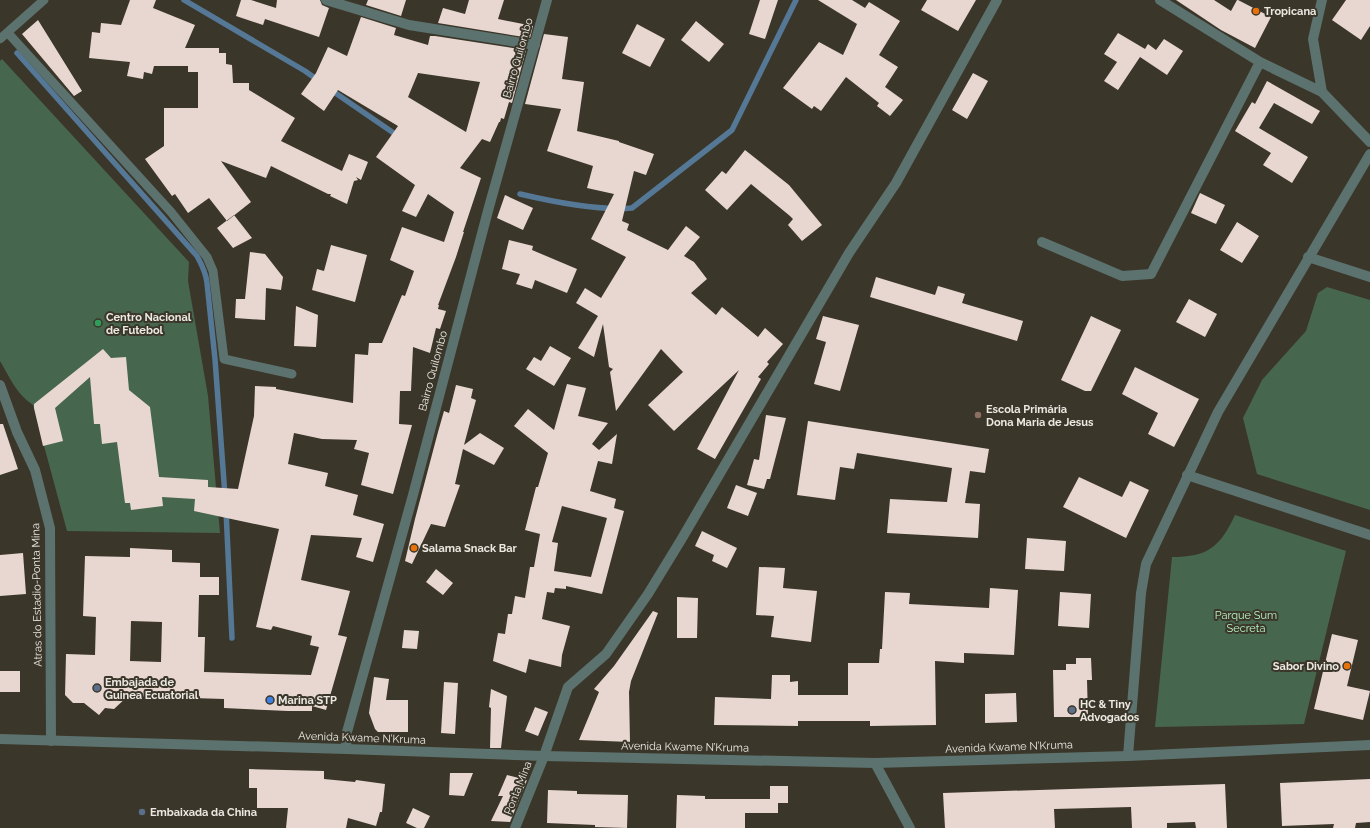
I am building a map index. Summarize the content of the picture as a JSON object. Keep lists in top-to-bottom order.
{
  "streets": {
    "street": [
      "Bairro Quilombo",
      "Atras do Estadio-Ponta Mina",
      "Avenida Kwame N’Kruma",
      "Ponta Mina"
    ]
  },
  "crossings": [
    ["Bairro Quilombo", "Avenida Kwame N’Kruma"],
    ["Atras do Estadio-Ponta Mina", "Avenida Kwame N’Kruma"],
    ["Avenida Kwame N’Kruma", "Ponta Mina"]
  ],
  "parks": ["Parque Sum Secreta"],
  "places": [
    "Tropicana",
    "Centro Nacional de Futebol",
    "Escola Primária Dona Maria de Jesus",
    "Salama Snack Bar",
    "Sabor Divino",
    "Embajada de Guinea Ecuatorial",
    "Marina STP",
    "HC & Tiny Advogados",
    "Embaixada da China"
  ]
}
